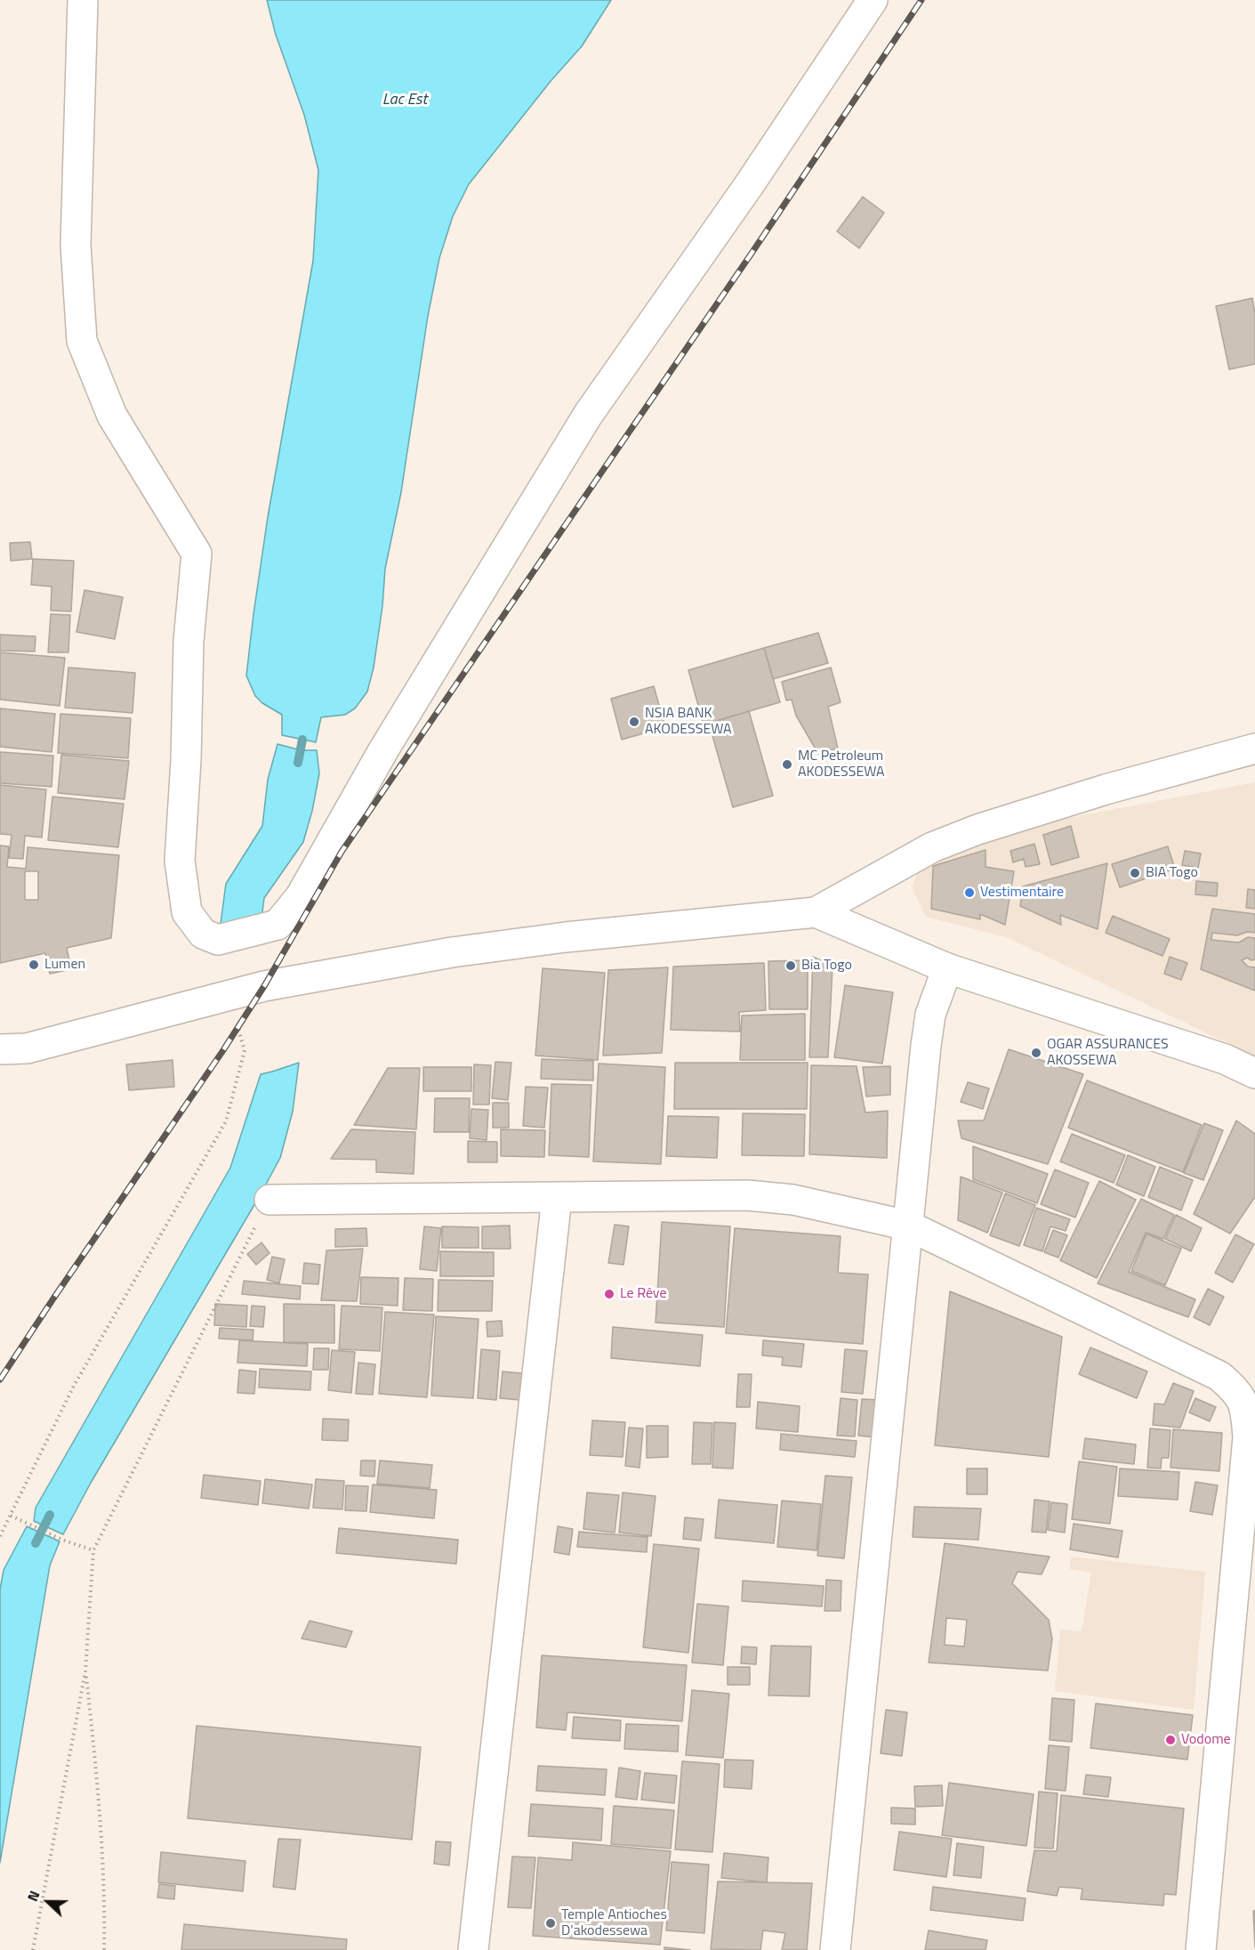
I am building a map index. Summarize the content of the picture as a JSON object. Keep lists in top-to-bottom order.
{
  "water": ["Lac Est"],
  "places": [
    "NSIA BANK AKODESSEWA",
    "MC Petroleum AKODESSEWA",
    "BIA Togo",
    "Vestimentaire",
    "Lumen",
    "Bia Togo",
    "OGAR ASSURANCES AKOSSEWA",
    "Le Rêve",
    "Vodome",
    "Temple Antioches D'akodessewa"
  ],
  "north": "left"
}
